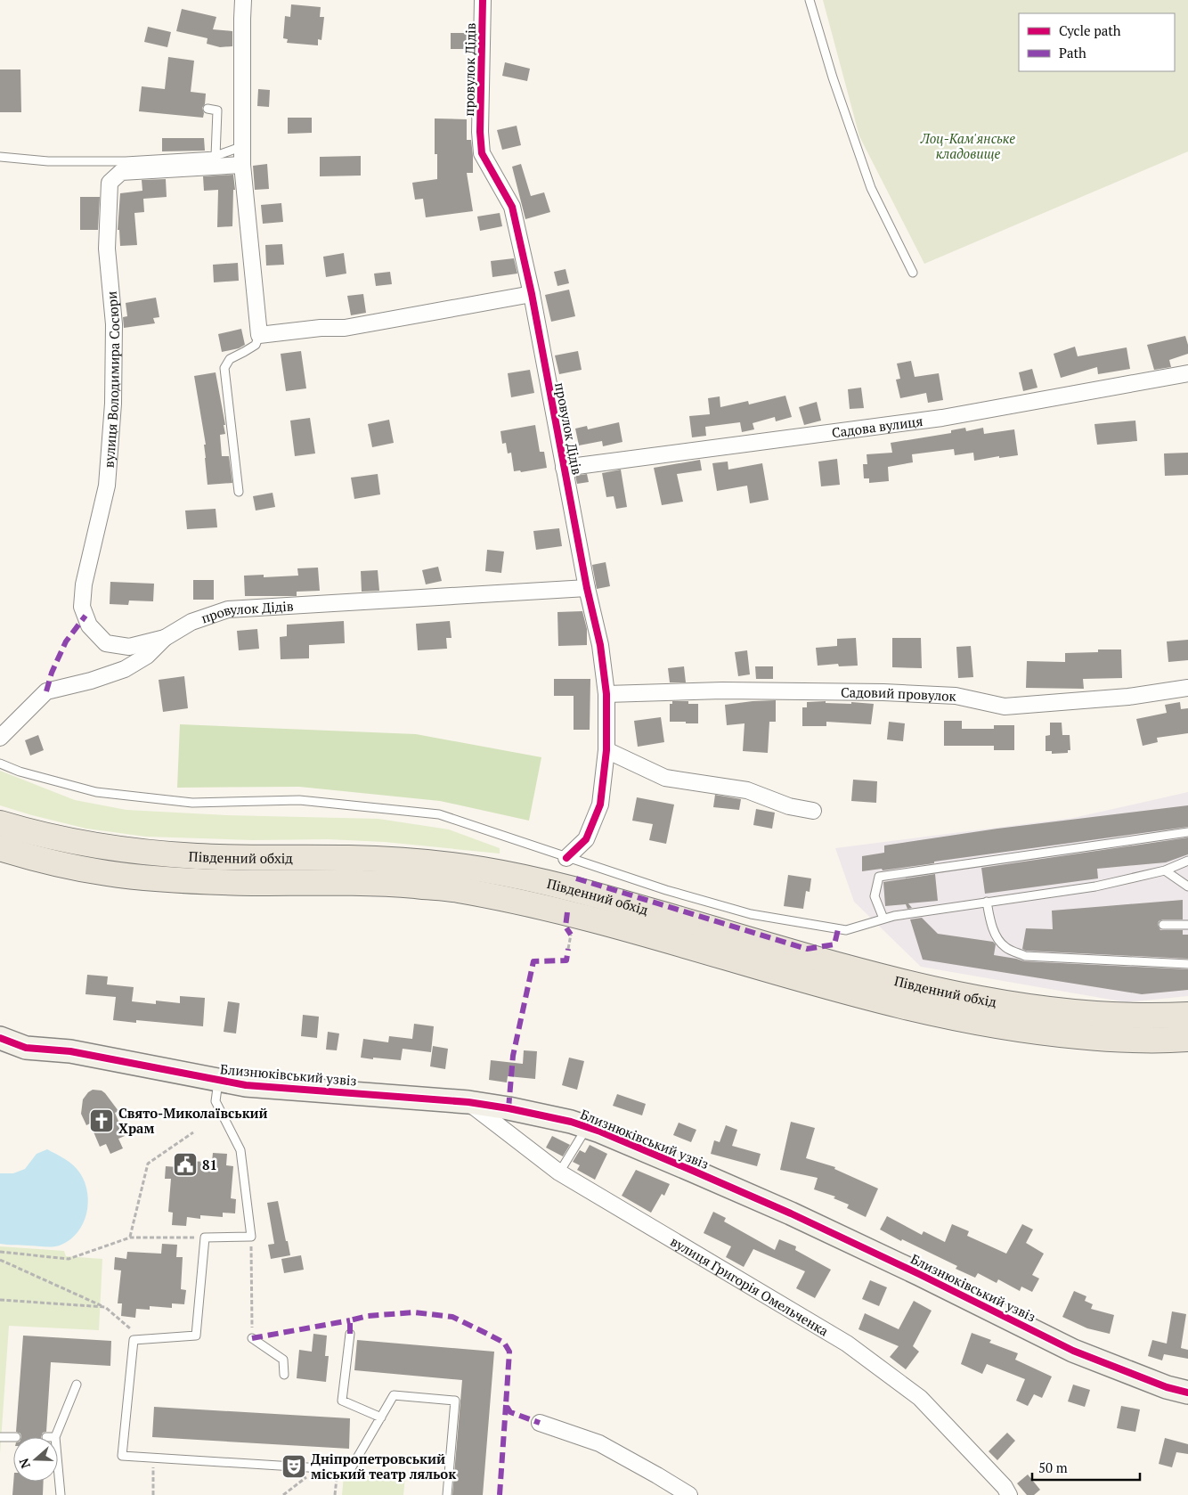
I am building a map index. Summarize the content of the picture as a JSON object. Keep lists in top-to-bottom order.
{
  "streets": {
    "main road": ["Південний обхід"],
    "street": [
      "провулок Дідів",
      "вулиця Володимира Сосюри",
      "Садова вулиця",
      "Садовий провулок",
      "Близнюківський узвіз",
      "вулиця Григорія Омельченка"
    ]
  },
  "crossings": [
    ["провулок Дідів", "вулиця Володимира Сосюри"],
    ["провулок Дідів", "Садова вулиця"],
    ["провулок Дідів", "Садовий провулок"],
    ["Близнюківський узвіз", "вулиця Григорія Омельченка"]
  ],
  "parks": ["Лоц-Кам'янcьке кладовище"],
  "places": {
    "church": ["Свято-Миколаївський Храм"],
    "public building": ["81"],
    "theatre": ["Дніпропетровський міський театр ляльок"]
  },
  "legend": ["Cycle path", "Path"],
  "scale_bar": "50 m",
  "north": "left"
}
